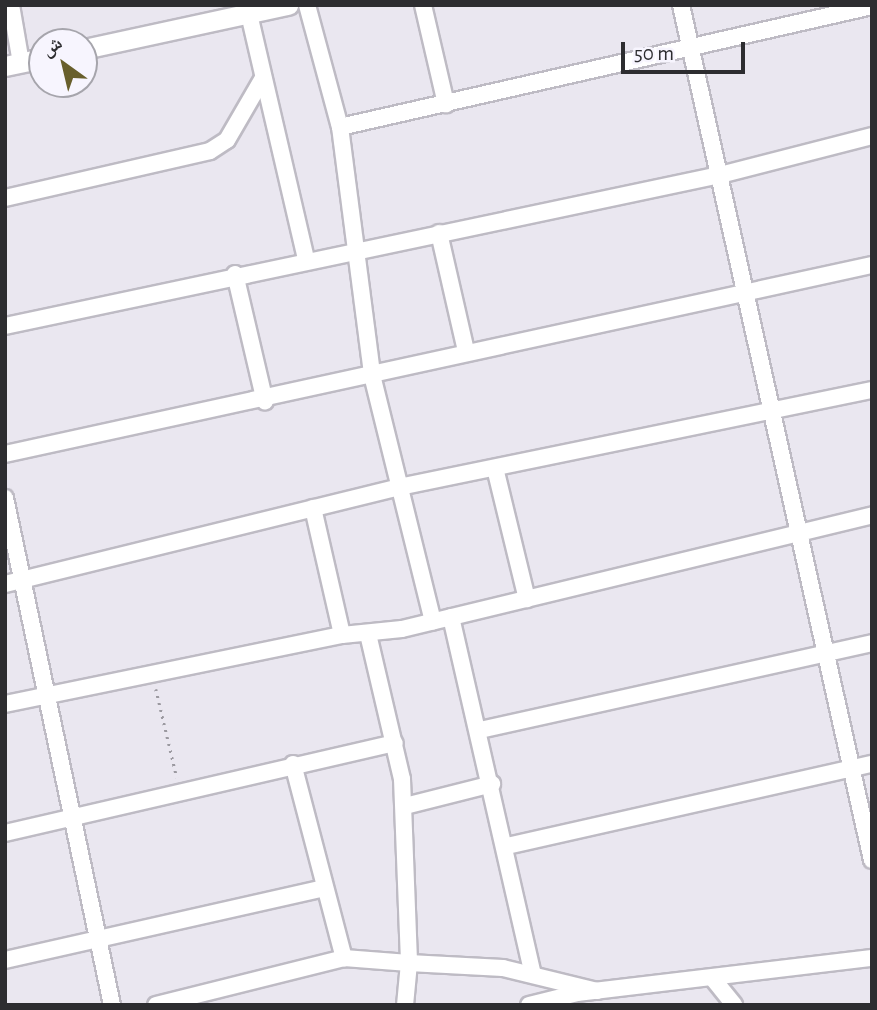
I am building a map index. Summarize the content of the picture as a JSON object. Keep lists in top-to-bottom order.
{
  "scale_bar": "50 m",
  "north": "top left"
}
